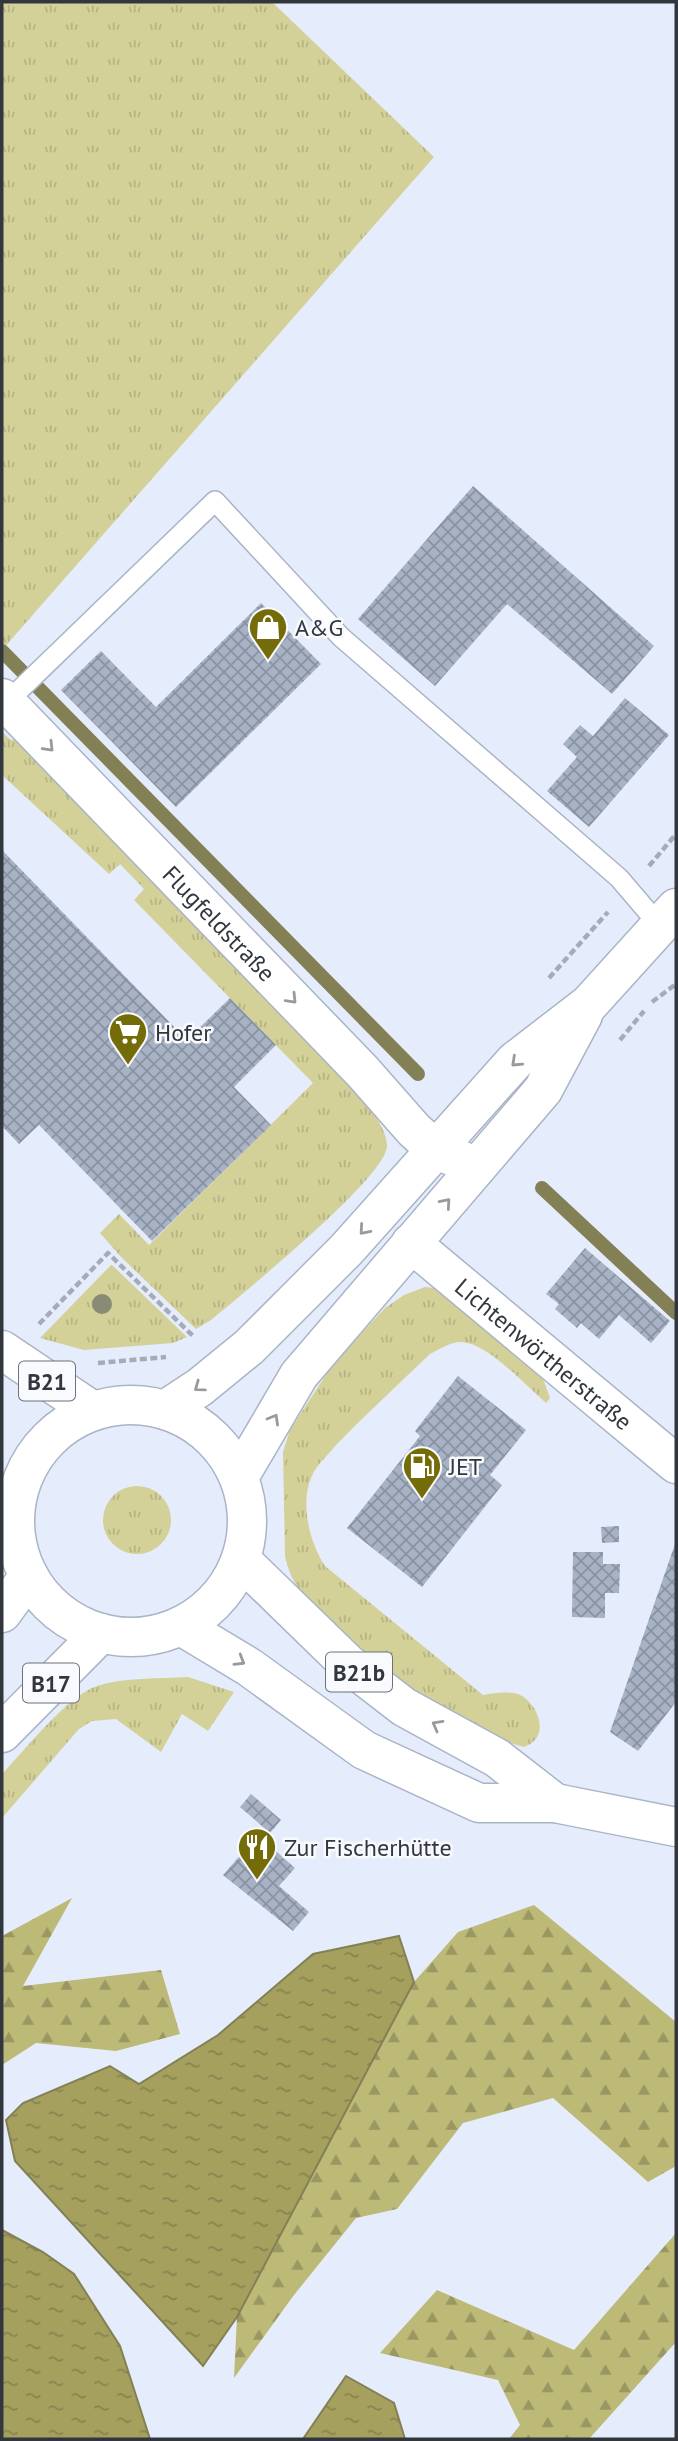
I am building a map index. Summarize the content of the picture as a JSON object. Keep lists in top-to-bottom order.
{
  "streets": {
    "street": [
      "Flugfeldstraße",
      "Lichtenwörtherstraße",
      "B21",
      "B21b",
      "B17"
    ]
  },
  "crossings": [
    ["B21", "B21b"],
    ["B21", "B17"],
    ["B21b", "B17"]
  ],
  "one_way": ["Flugfeldstraße"],
  "places": {
    "shop": ["A&G"],
    "supermarket": ["Hofer"],
    "fuel station": ["JET"],
    "restaurant": ["Zur Fischerhütte"]
  }
}
